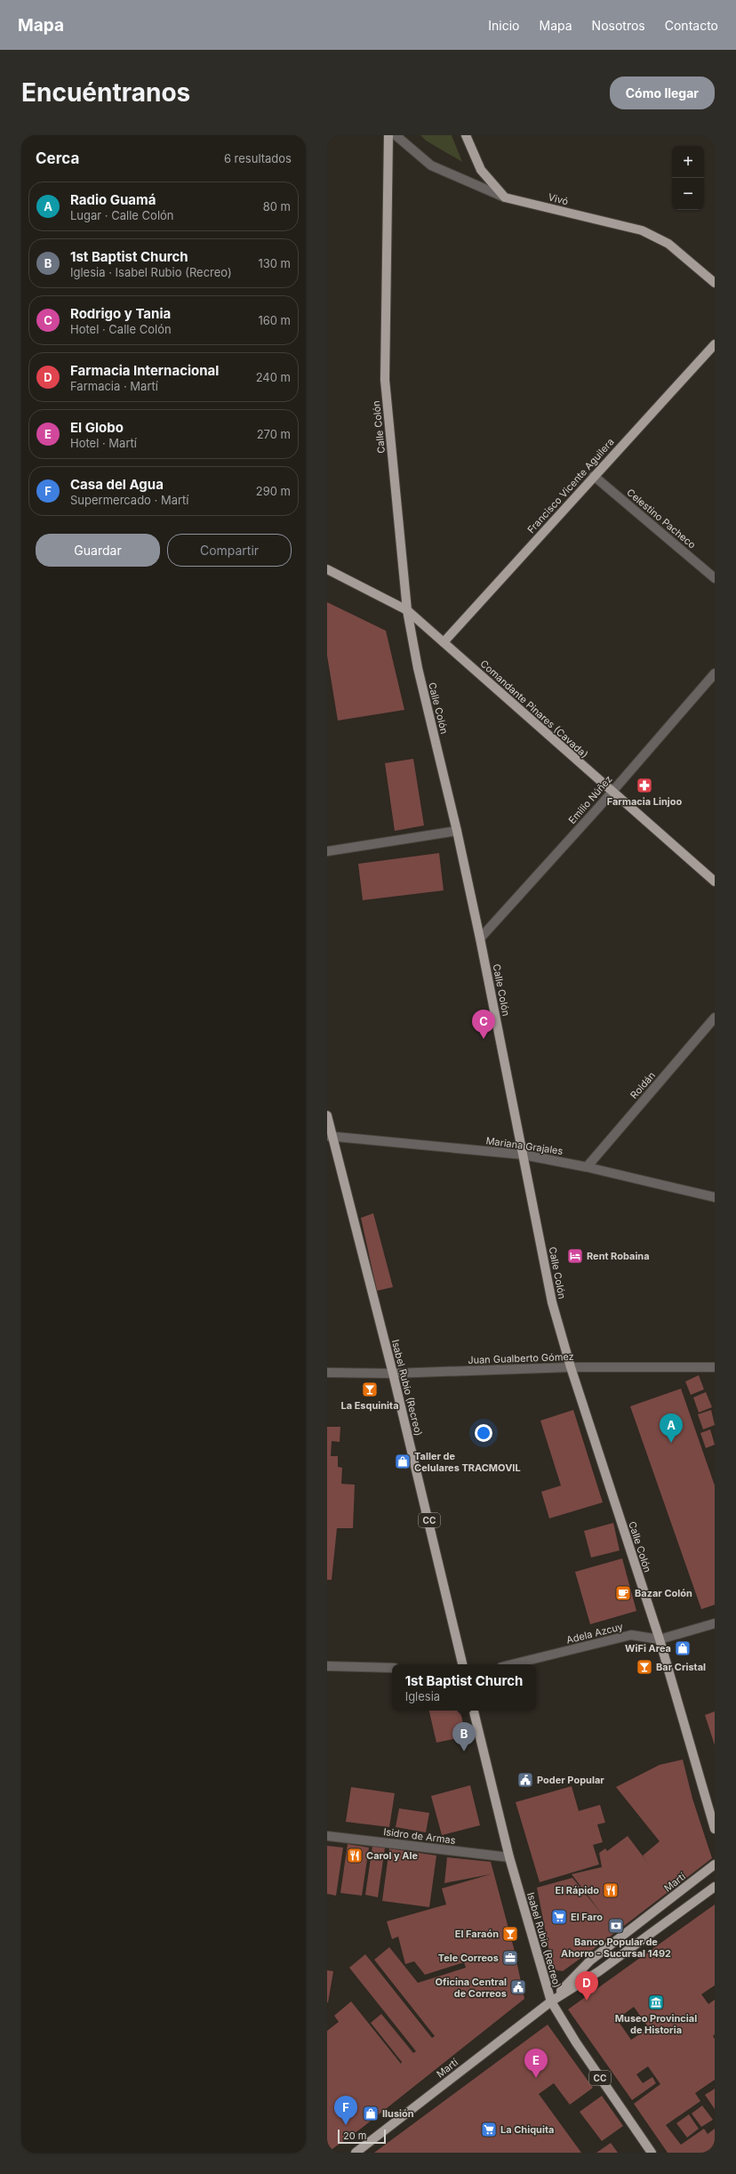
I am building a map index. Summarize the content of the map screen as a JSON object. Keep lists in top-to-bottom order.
{
  "streets": {
    "main road": [
      "Vivó",
      "Calle Colón",
      "Francisco Vicente Aguilera",
      "Comandante Pinares (Cavada)",
      "Isabel Rubio (Recreo)",
      "CC",
      "Martí"
    ],
    "street": [
      "Celestino Pacheco",
      "Emilio Núñez",
      "Roldán",
      "Mariana Grajales",
      "Juan Gualberto Gómez",
      "Adela Azcuy",
      "Isidro de Armas"
    ]
  },
  "crossings": [
    ["Calle Colón", "Comandante Pinares (Cavada)"],
    ["Calle Colón", "Emilio Núñez"],
    ["Calle Colón", "Mariana Grajales"],
    ["Calle Colón", "Juan Gualberto Gómez"],
    ["Calle Colón", "Adela Azcuy"],
    ["Francisco Vicente Aguilera", "Celestino Pacheco"],
    ["Francisco Vicente Aguilera", "Comandante Pinares (Cavada)"],
    ["Comandante Pinares (Cavada)", "Emilio Núñez"],
    ["Roldán", "Mariana Grajales"],
    ["Mariana Grajales", "Isabel Rubio (Recreo)"],
    ["Juan Gualberto Gómez", "Isabel Rubio (Recreo)"],
    ["Isabel Rubio (Recreo)", "Isidro de Armas"],
    ["Isabel Rubio (Recreo)", "Martí"]
  ],
  "places": {
    "pharmacy": ["Farmacia Linjoo"],
    "hotel": ["Rent Robaina"],
    "bar": ["La Esquinita", "Bar Cristal", "El Faraón"],
    "shop": ["Taller de Celulares TRACMOVIL", "WiFi Area", "Ilusión"],
    "cafe": ["Bazar Colón"],
    "public building": ["Poder Popular", "Oficina Central de Correos"],
    "restaurant": ["Carol y Ale", "El Rápido"],
    "supermarket": ["El Faro", "La Chiquita"],
    "bank": ["Banco Popular de Ahorro - Sucursal 1492"],
    "office": ["Tele Correos"],
    "museum": ["Museo Provincial de Historia"]
  },
  "scale_bar": "20 m",
  "page": {
    "header": "Mapa",
    "nav": [
      "Inicio",
      "Mapa",
      "Nosotros",
      "Contacto"
    ],
    "buttons": [
      "Cómo llegar",
      ["Guardar", "Compartir"]
    ],
    "title": "Encuéntranos",
    "heading": ["Cerca", "6 resultados"],
    "map_buttons": ["+", "−"],
    "list": [
      {
        "mark": "A",
        "name": "Radio Guamá",
        "note": "Lugar · Calle Colón",
        "value": "80 m"
      },
      {
        "mark": "B",
        "name": "1st Baptist Church",
        "note": "Iglesia · Isabel Rubio (Recreo)",
        "value": "130 m"
      },
      {
        "mark": "C",
        "name": "Rodrigo y Tania",
        "note": "Hotel · Calle Colón",
        "value": "160 m"
      },
      {
        "mark": "D",
        "name": "Farmacia Internacional",
        "note": "Farmacia · Martí",
        "value": "240 m"
      },
      {
        "mark": "E",
        "name": "El Globo",
        "note": "Hotel · Martí",
        "value": "270 m"
      },
      {
        "mark": "F",
        "name": "Casa del Agua",
        "note": "Supermercado · Martí",
        "value": "290 m"
      }
    ],
    "pins": [
      "C",
      "A",
      "B",
      "D",
      "E",
      "F"
    ],
    "popup": ["1st Baptist Church", "Iglesia"],
    "scale": "20 m"
  }
}
